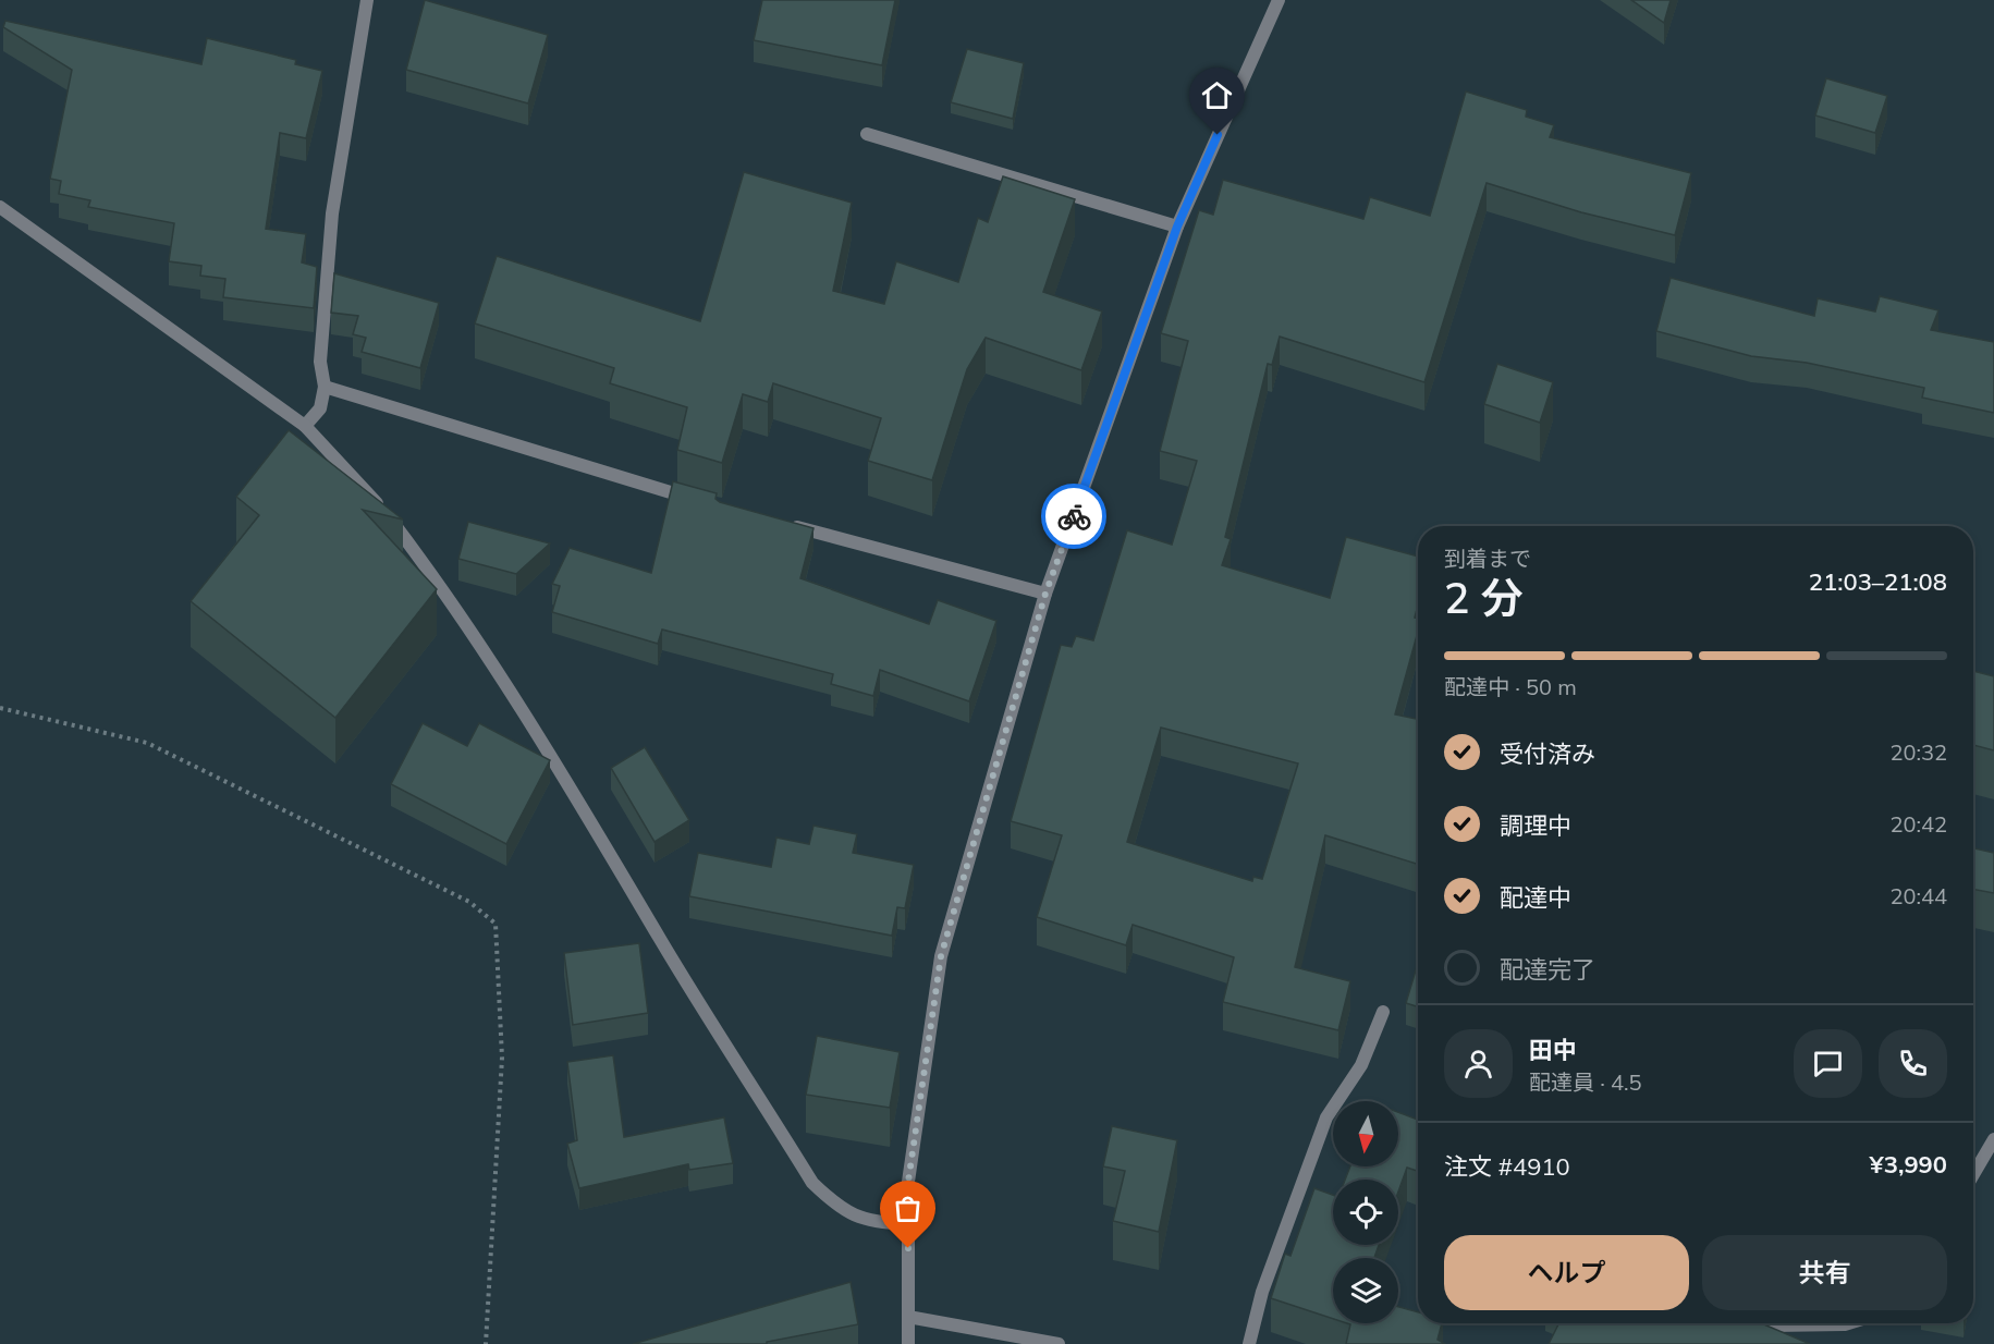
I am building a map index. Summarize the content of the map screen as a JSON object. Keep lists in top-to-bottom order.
{
  "north": "bottom",
  "page": {
    "heading": ["2 分", "到着まで", "21:03–21:08"],
    "panel": [
      "田中",
      "配達員 · 4.5",
      "注文 #4910",
      "¥3,990"
    ],
    "bar": "配達中 · 50 m",
    "list": [
      ["受付済み", "20:32"],
      ["調理中", "20:42"],
      ["配達中", "20:44"],
      "配達完了"
    ],
    "buttons": ["ヘルプ", "共有"]
  }
}
